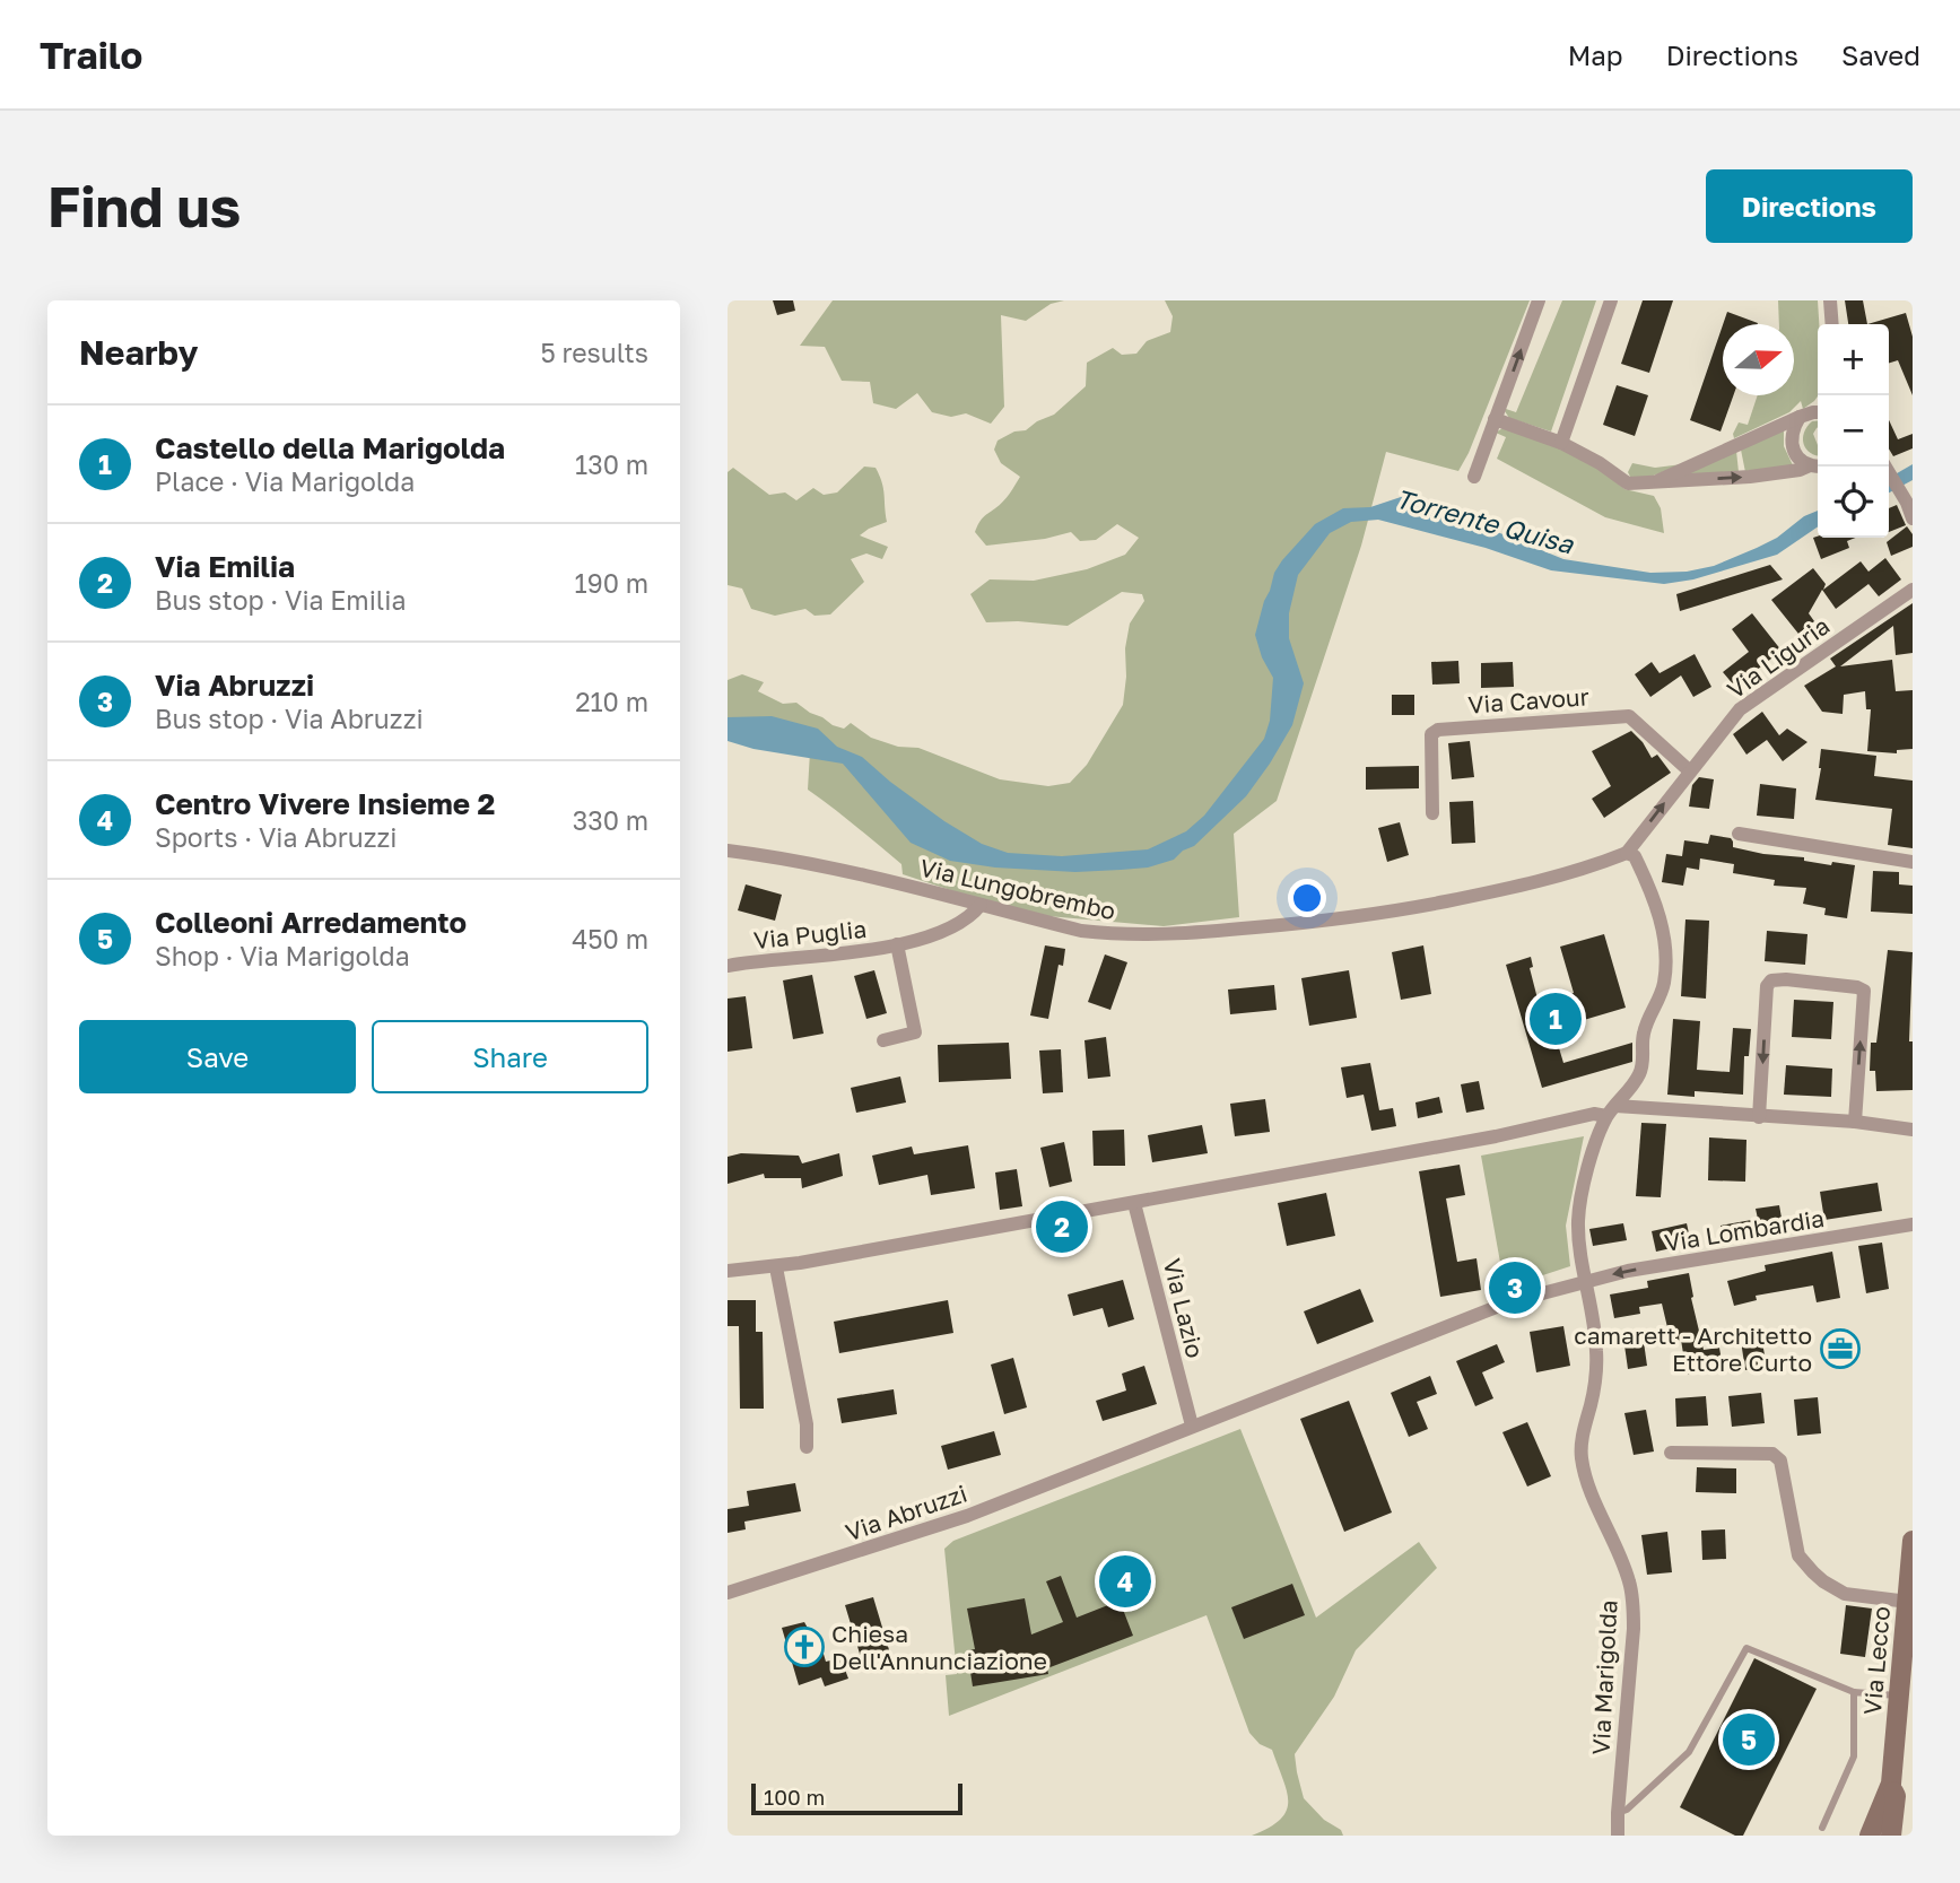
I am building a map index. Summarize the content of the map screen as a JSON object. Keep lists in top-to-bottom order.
{
  "streets": {
    "main road": ["Via Lecco"],
    "street": [
      "Via Liguria",
      "Via Cavour",
      "Via Lungobrembo",
      "Via Puglia",
      "Via Lombardia",
      "Via Lazio",
      "Via Abruzzi",
      "Via Marigolda"
    ]
  },
  "crossings": [
    ["Via Liguria", "Via Cavour"],
    ["Via Liguria", "Via Lungobrembo"],
    ["Via Liguria", "Via Marigolda"],
    ["Via Lungobrembo", "Via Puglia"],
    ["Via Lungobrembo", "Via Marigolda"],
    ["Via Lombardia", "Via Abruzzi"],
    ["Via Lombardia", "Via Marigolda"],
    ["Via Lazio", "Via Abruzzi"],
    ["Via Abruzzi", "Via Marigolda"]
  ],
  "water": ["Torrente Quisa"],
  "places": {
    "office": ["camarett - Architetto Ettore Curto"],
    "church": ["Chiesa Dell'Annunciazione"]
  },
  "scale_bar": "100 m",
  "north": "right",
  "page": {
    "header": "Trailo",
    "nav": ["Map", "Directions", "Saved"],
    "buttons": [
      "Directions",
      ["Save", "Share"]
    ],
    "title": "Find us",
    "heading": ["Nearby", "5 results"],
    "map_buttons": ["+", "−"],
    "list": [
      {
        "mark": "1",
        "name": "Castello della Marigolda",
        "note": "Place · Via Marigolda",
        "value": "130 m"
      },
      {
        "mark": "2",
        "name": "Via Emilia",
        "note": "Bus stop · Via Emilia",
        "value": "190 m"
      },
      {
        "mark": "3",
        "name": "Via Abruzzi",
        "note": "Bus stop · Via Abruzzi",
        "value": "210 m"
      },
      {
        "mark": "4",
        "name": "Centro Vivere Insieme 2",
        "note": "Sports · Via Abruzzi",
        "value": "330 m"
      },
      {
        "mark": "5",
        "name": "Colleoni Arredamento",
        "note": "Shop · Via Marigolda",
        "value": "450 m"
      }
    ],
    "pins": [
      "1",
      "2",
      "3",
      "4",
      "5"
    ],
    "scale": "100 m"
  }
}
